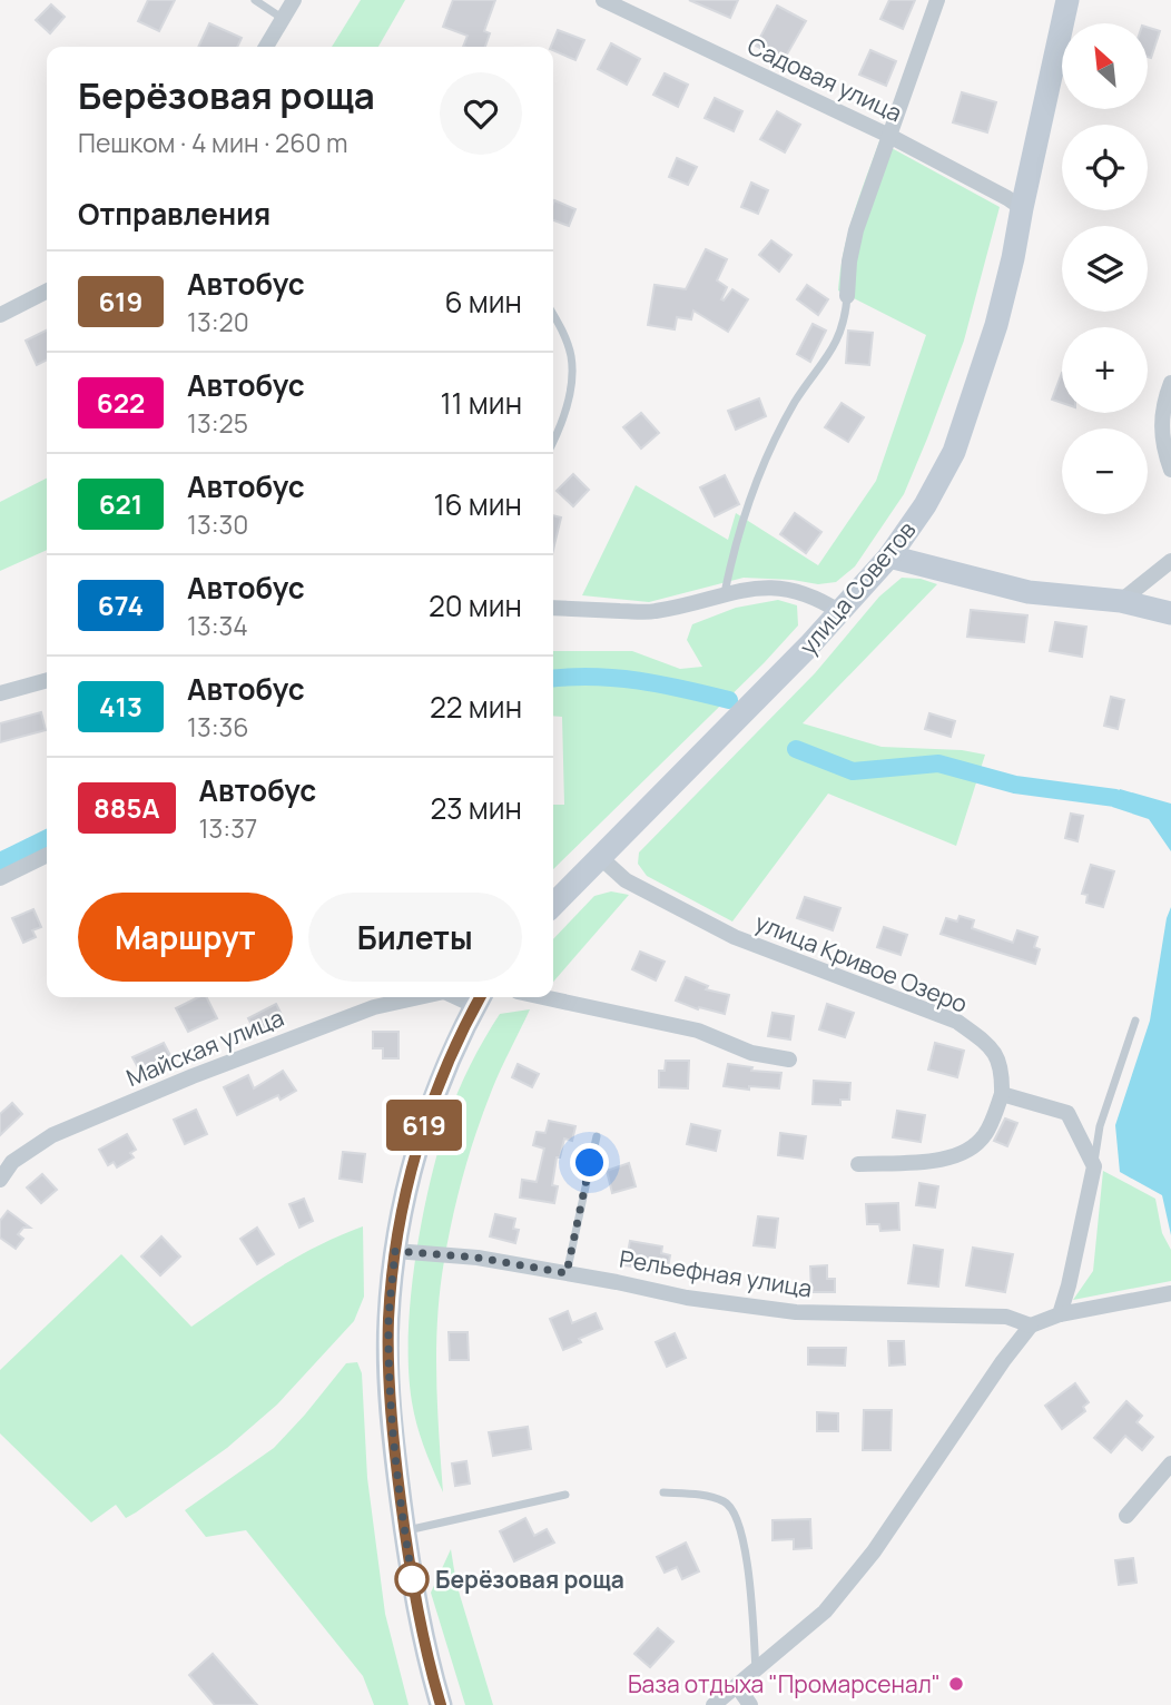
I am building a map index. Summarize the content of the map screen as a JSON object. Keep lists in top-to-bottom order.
{
  "streets": {
    "main road": ["улица Советов"],
    "street": [
      "Садовая улица",
      "улица Кривое Озеро",
      "Майская улица",
      "Рельефная улица"
    ]
  },
  "crossings": [
    ["Садовая улица", "улица Советов"],
    ["улица Советов", "улица Кривое Озеро"]
  ],
  "places": ["Берёзовая роща", "База отдыха \"Промарсенал\""],
  "lines": ["bus line 619"],
  "north": "top left",
  "page": {
    "on_map": "619",
    "map_buttons": ["+", "−"],
    "heading": [
      ["Берёзовая роща", "Пешком · 4 мин · 260 m"],
      "Отправления"
    ],
    "list": [
      {
        "mark": "619",
        "name": "Автобус",
        "note": "13:20",
        "value": "6 мин"
      },
      {
        "mark": "622",
        "name": "Автобус",
        "note": "13:25",
        "value": "11 мин"
      },
      {
        "mark": "621",
        "name": "Автобус",
        "note": "13:30",
        "value": "16 мин"
      },
      {
        "mark": "674",
        "name": "Автобус",
        "note": "13:34",
        "value": "20 мин"
      },
      {
        "mark": "413",
        "name": "Автобус",
        "note": "13:36",
        "value": "22 мин"
      },
      {
        "mark": "885А",
        "name": "Автобус",
        "note": "13:37",
        "value": "23 мин"
      }
    ],
    "buttons": ["Маршрут", "Билеты"]
  }
}
